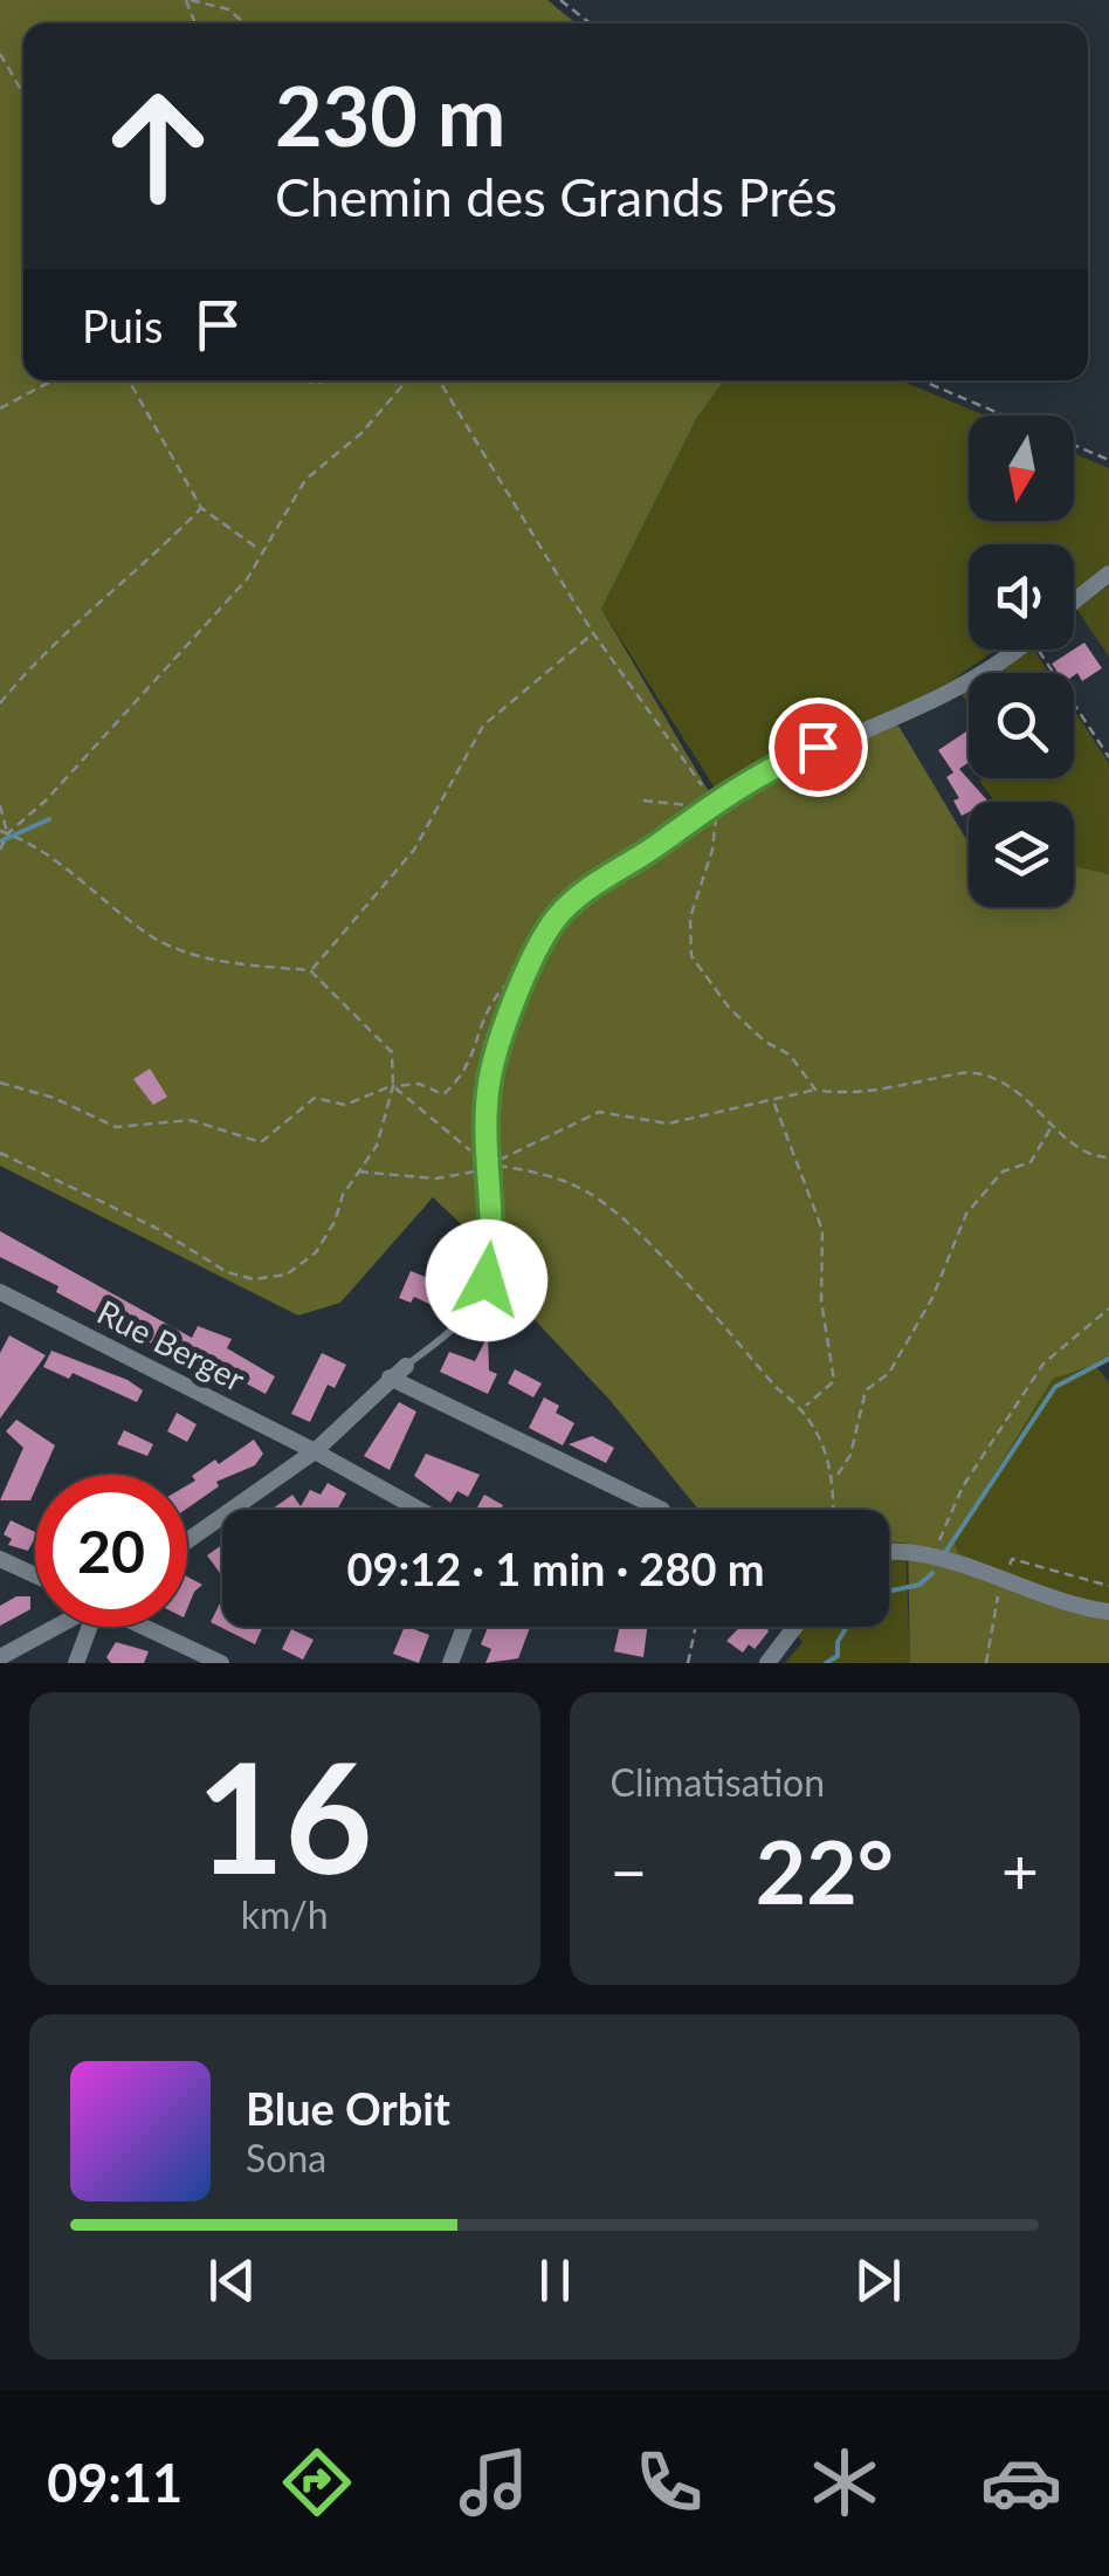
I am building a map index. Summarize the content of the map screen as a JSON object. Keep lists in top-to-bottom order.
{
  "streets": {
    "street": ["Rue Berger"]
  },
  "north": "bottom",
  "page": {
    "turn": ["230 m", "Chemin des Grands Prés"],
    "then": "Puis",
    "limit": "20",
    "trip": "09:12 · 1 min · 280 m",
    "tile": [
      ["16", "km/h"],
      "Climatisation"
    ],
    "heat": ["−", "22°", "+"],
    "song": ["Blue Orbit", "Sona"],
    "tabs": "09:11"
  }
}
